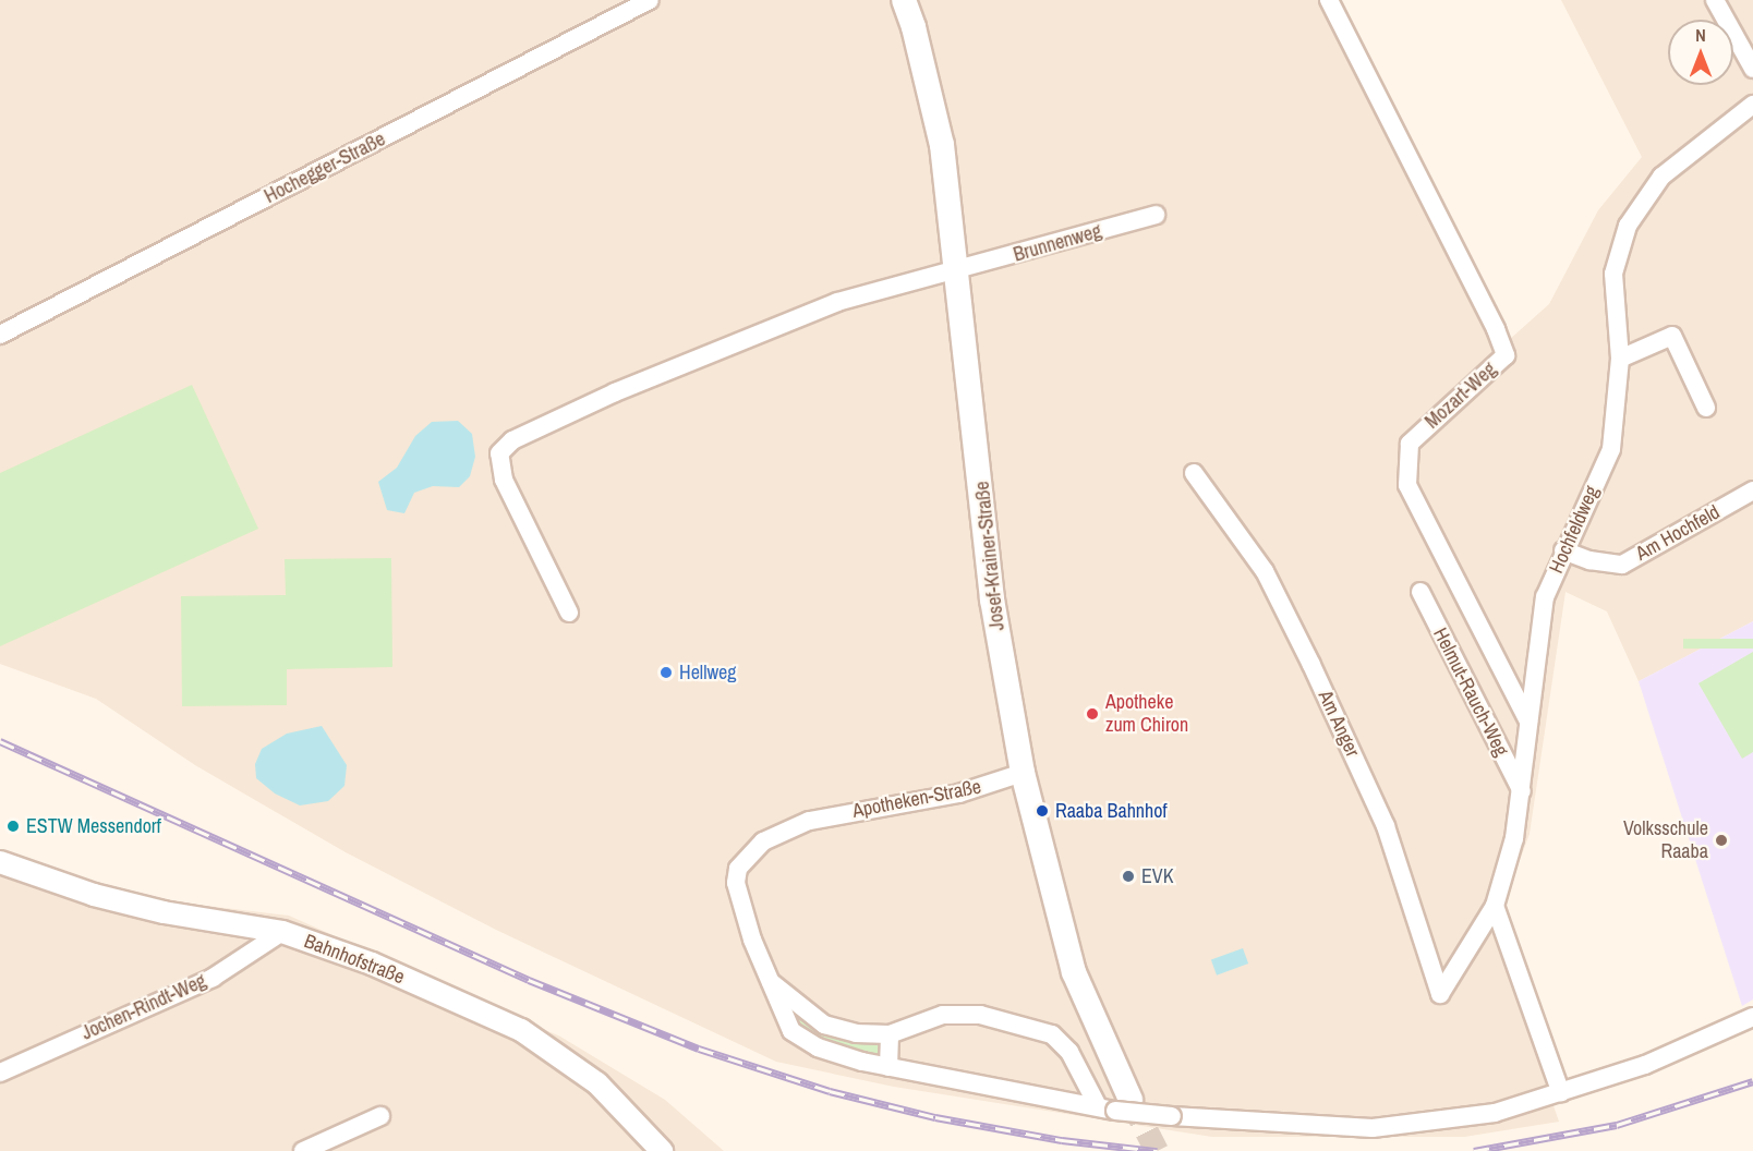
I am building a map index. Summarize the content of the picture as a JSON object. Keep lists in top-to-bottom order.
{
  "streets": {
    "main road": ["Josef-Krainer-Straße"],
    "street": [
      "Hochegger-Straße",
      "Brunnenweg",
      "Mozart-Weg",
      "Hochfeldweg",
      "Am Hochfeld",
      "Helmut-Rauch-Weg",
      "Am Anger",
      "Apotheken-Straße",
      "Bahnhofstraße",
      "Jochen-Rindt-Weg"
    ]
  },
  "crossings": [
    ["Brunnenweg", "Josef-Krainer-Straße"],
    ["Mozart-Weg", "Hochfeldweg"],
    ["Hochfeldweg", "Am Hochfeld"],
    ["Hochfeldweg", "Helmut-Rauch-Weg"],
    ["Hochfeldweg", "Am Anger"],
    ["Josef-Krainer-Straße", "Apotheken-Straße"],
    ["Bahnhofstraße", "Jochen-Rindt-Weg"]
  ],
  "places": [
    "Hellweg",
    "Apotheke zum Chiron",
    "Raaba Bahnhof",
    "ESTW Messendorf",
    "Volksschule Raaba",
    "EVK"
  ],
  "north": "top"
}
